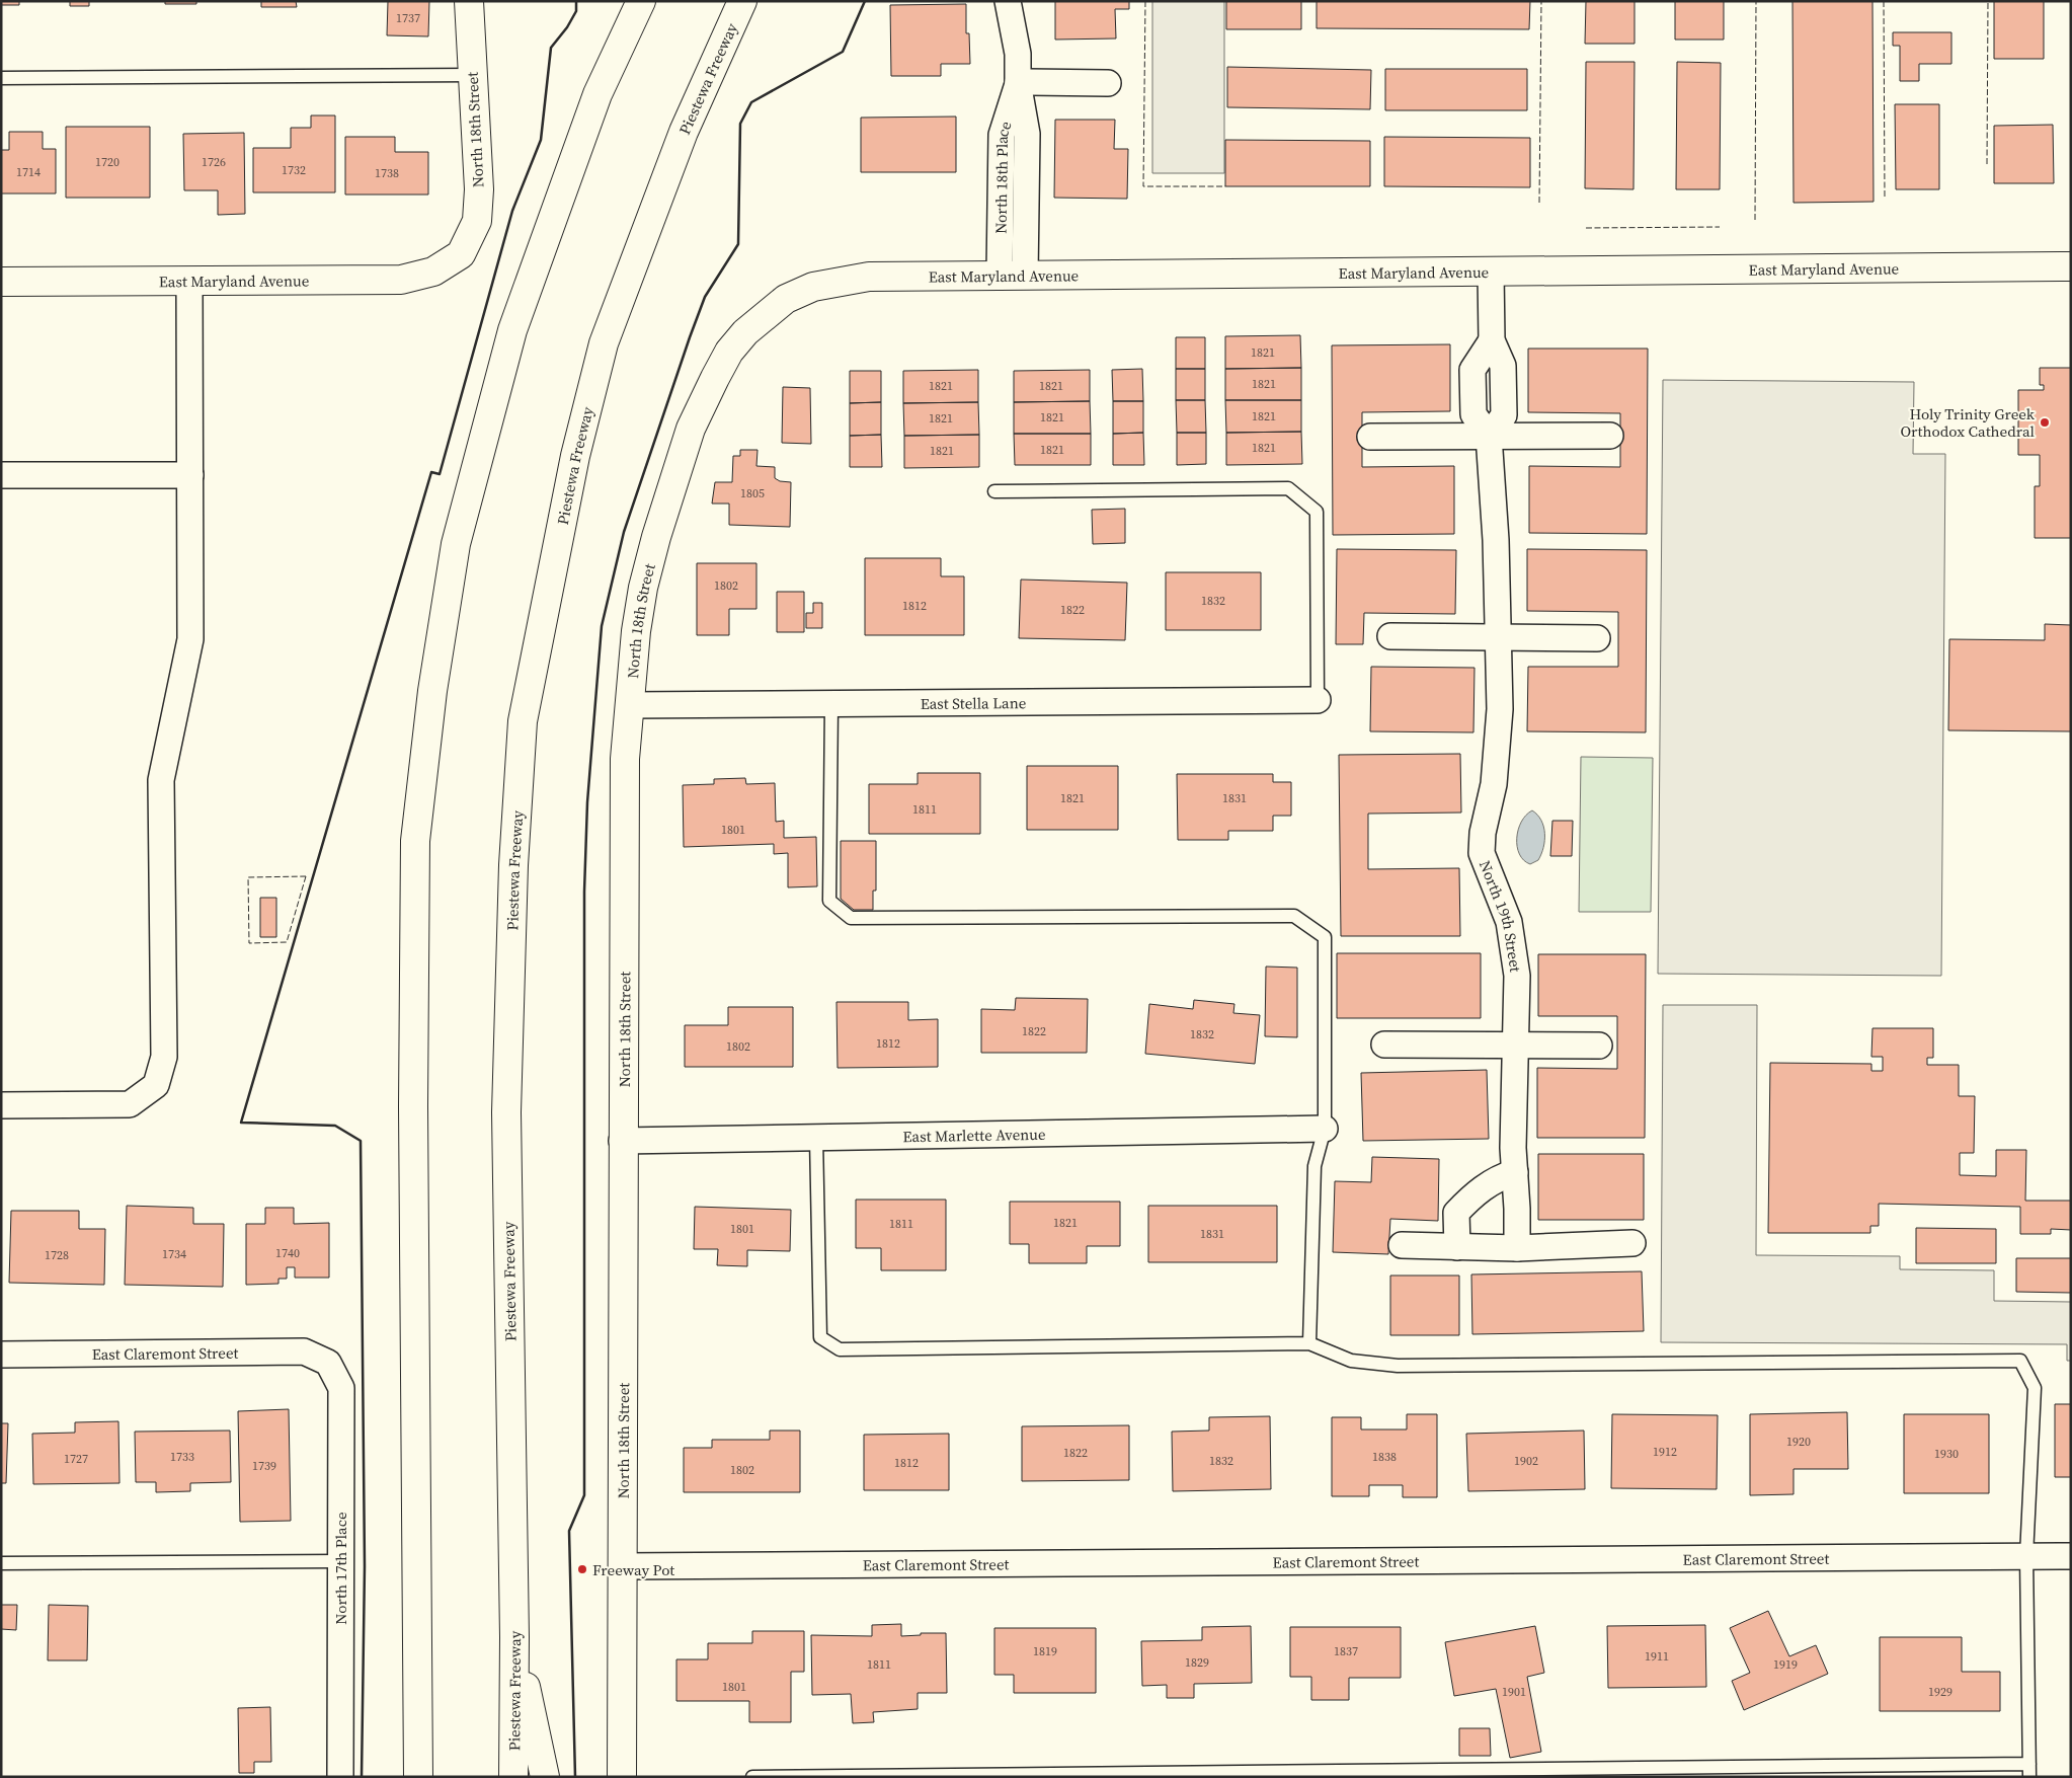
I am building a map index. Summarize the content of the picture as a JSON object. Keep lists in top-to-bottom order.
{
  "streets": {
    "main road": ["Piestewa Freeway", "North 18th Street", "East Maryland Avenue"],
    "street": [
      "North 18th Place",
      "East Stella Lane",
      "North 19th Street",
      "East Marlette Avenue",
      "East Claremont Street",
      "North 17th Place"
    ]
  },
  "crossings": [
    ["North 18th Street", "East Maryland Avenue"],
    ["North 18th Street", "East Stella Lane"],
    ["North 18th Street", "East Marlette Avenue"],
    ["North 18th Street", "East Claremont Street"],
    ["North 18th Place", "East Maryland Avenue"],
    ["East Claremont Street", "North 17th Place"]
  ],
  "places": ["Holy Trinity Greek Orthodox Cathedral", "Freeway Pot"],
  "house_numbers": [
    "1737",
    "1720",
    "1726",
    "1732",
    "1714",
    "1738",
    "1821",
    "1821",
    "1821",
    "1821",
    "1821",
    "1821",
    "1821",
    "1821",
    "1821",
    "1821",
    "1805",
    "1802",
    "1832",
    "1812",
    "1822",
    "1821",
    "1831",
    "1811",
    "1801",
    "1822",
    "1832",
    "1812",
    "1802",
    "1821",
    "1811",
    "1801",
    "1831",
    "1740",
    "1734",
    "1728",
    "1920",
    "1912",
    "1822",
    "1930",
    "1733",
    "1838",
    "1727",
    "1832",
    "1902",
    "1812",
    "1739",
    "1802",
    "1819",
    "1837",
    "1911",
    "1829",
    "1811",
    "1919",
    "1801",
    "1901",
    "1929"
  ]
}
